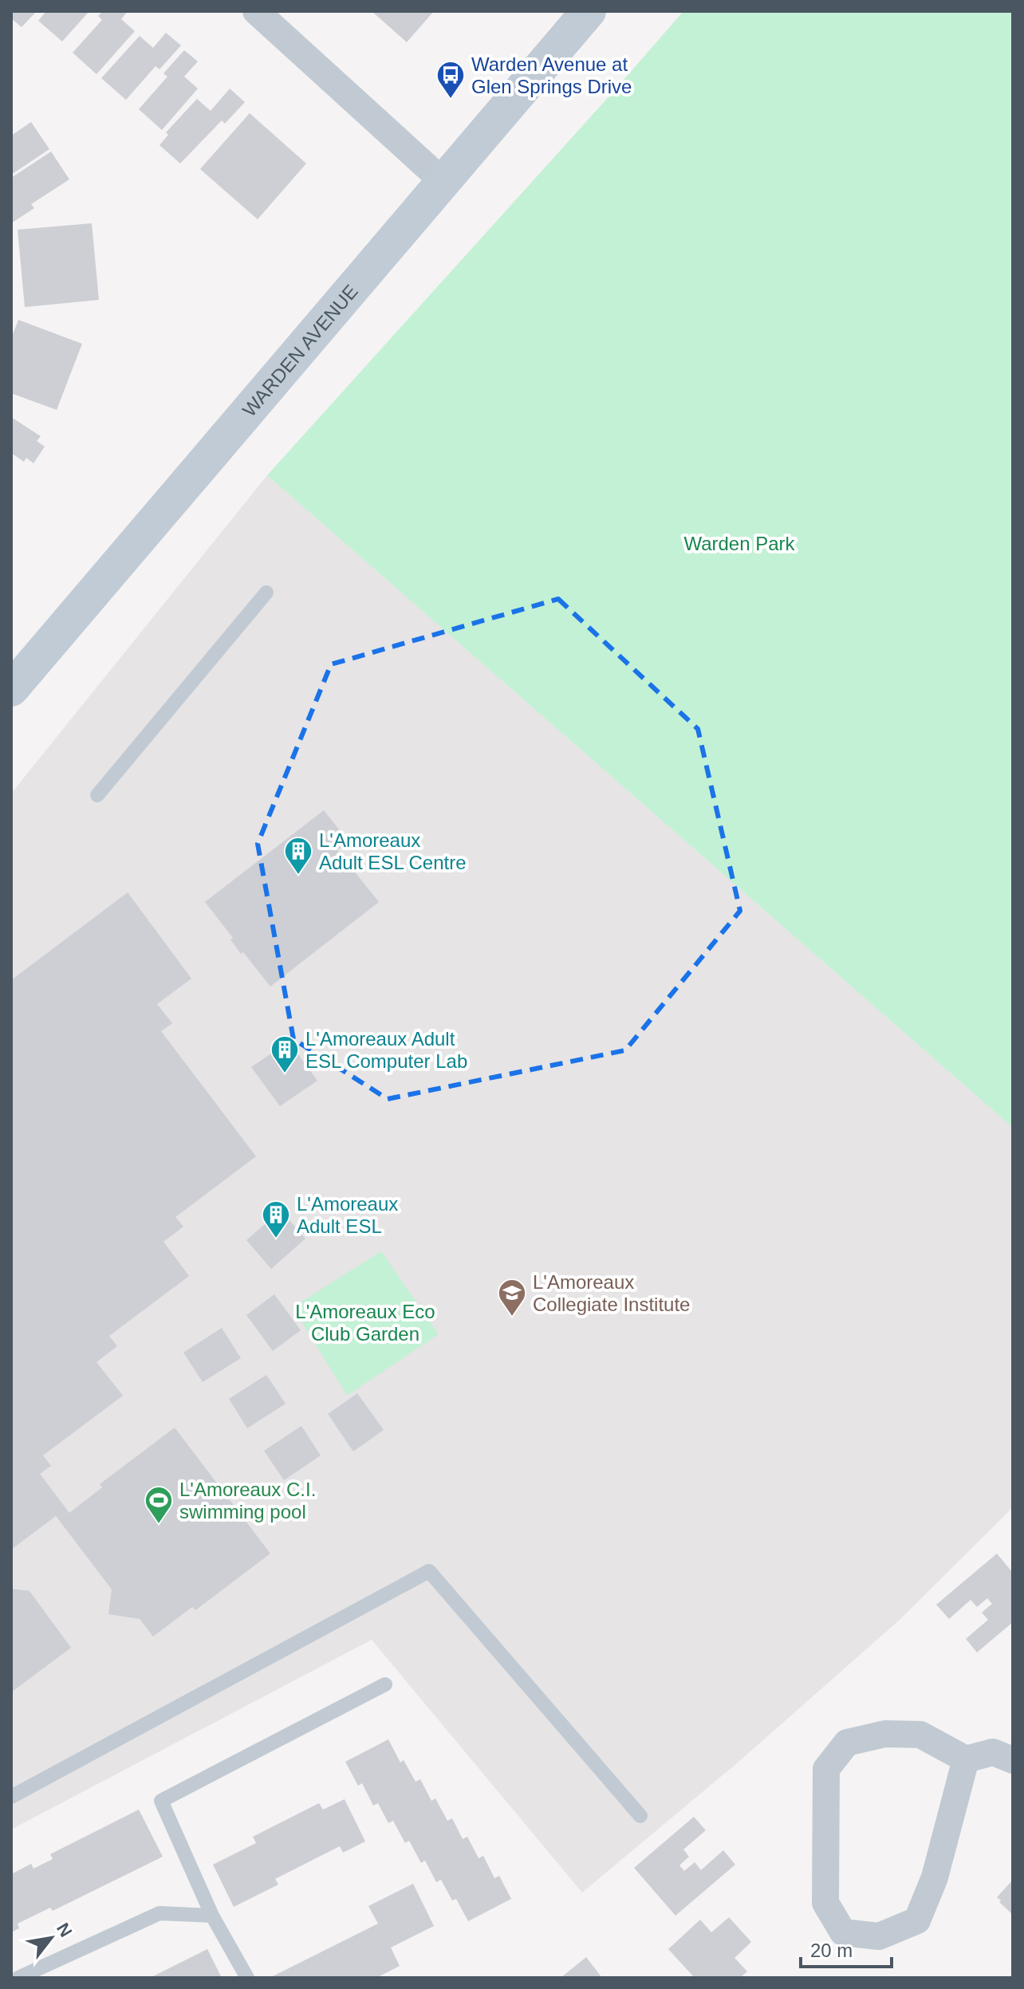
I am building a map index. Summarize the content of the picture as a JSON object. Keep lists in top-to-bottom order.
{
  "streets": {
    "main road": ["WARDEN AVENUE"]
  },
  "parks": ["Warden Park", "L'Amoreaux Eco Club Garden"],
  "places": {
    "bus stop": ["Warden Avenue at Glen Springs Drive"],
    "building": ["L'Amoreaux Adult ESL Centre", "L'Amoreaux Adult ESL Computer Lab", "L'Amoreaux Adult ESL"],
    "school or university": ["L'Amoreaux Collegiate Institute"],
    "sports": ["L'Amoreaux C.I. swimming pool"]
  },
  "scale_bar": "20 m",
  "north": "top right"
}
